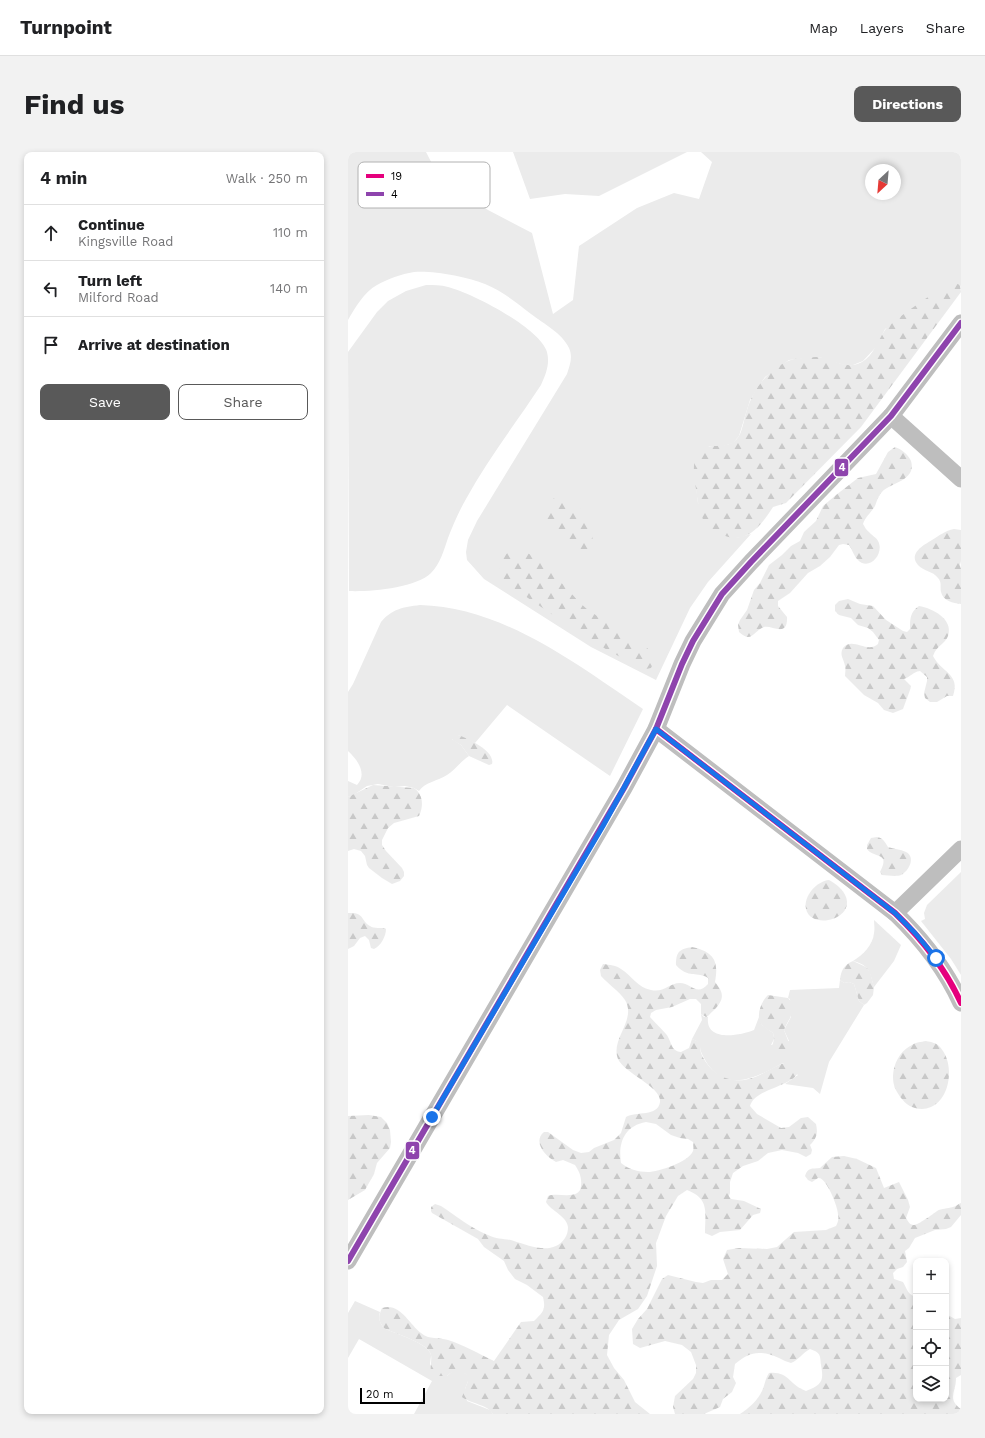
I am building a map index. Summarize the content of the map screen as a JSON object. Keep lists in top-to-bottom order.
{
  "lines": ["transit line 4", "transit line 19"],
  "legend": ["19", "4"],
  "scale_bar": "20 m",
  "north": "bottom left",
  "page": {
    "header": "Turnpoint",
    "nav": ["Map", "Layers", "Share"],
    "buttons": [
      "Directions",
      ["Save", "Share"]
    ],
    "title": "Find us",
    "heading": ["4 min", "Walk · 250 m"],
    "list": [
      ["Continue", "Kingsville Road", "110 m"],
      ["Turn left", "Milford Road", "140 m"],
      "Arrive at destination"
    ],
    "map_buttons": ["+", "−"],
    "scale": "20 m"
  }
}
